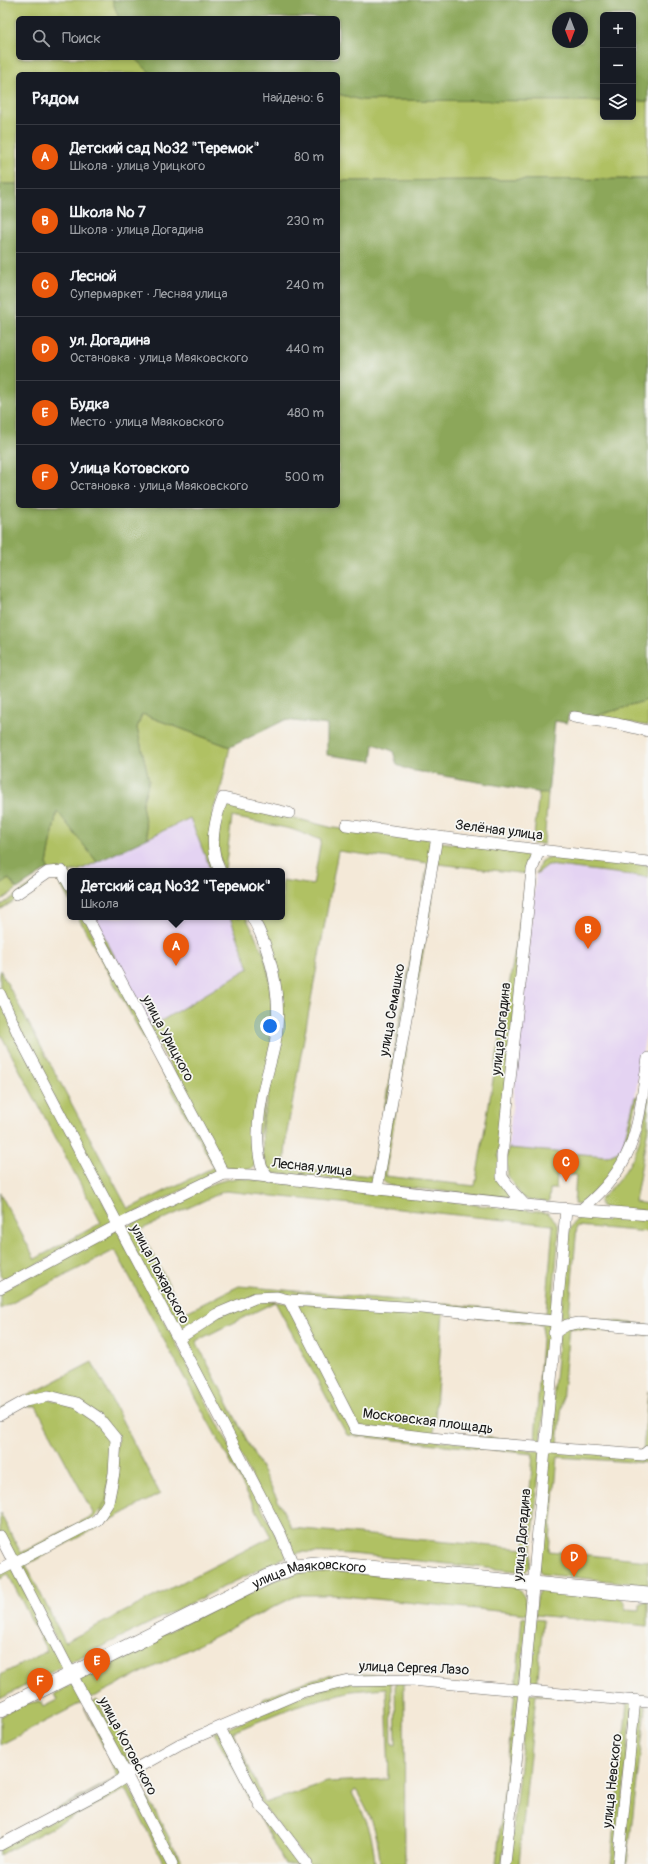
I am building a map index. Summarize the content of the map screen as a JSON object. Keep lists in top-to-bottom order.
{
  "streets": {
    "main road": ["улица Маяковского"],
    "street": [
      "Зелёная улица",
      "улица Семашко",
      "улица Догадина",
      "улица Урицкого",
      "Лесная улица",
      "улица Пожарского",
      "Московская площадь",
      "улица Сергея Лазо",
      "улица Котовского",
      "улица Невского"
    ]
  },
  "crossings": [
    ["Зелёная улица", "улица Семашко"],
    ["Зелёная улица", "улица Догадина"],
    ["улица Семашко", "Лесная улица"],
    ["улица Догадина", "Лесная улица"],
    ["улица Догадина", "Московская площадь"],
    ["улица Догадина", "улица Маяковского"],
    ["улица Догадина", "улица Сергея Лазо"],
    ["улица Урицкого", "Лесная улица"],
    ["Лесная улица", "улица Пожарского"],
    ["улица Пожарского", "улица Маяковского"],
    ["улица Маяковского", "улица Котовского"],
    ["улица Сергея Лазо", "улица Котовского"],
    ["улица Сергея Лазо", "улица Невского"]
  ],
  "north": "bottom",
  "page": {
    "map_buttons": ["+", "−"],
    "search": "Поиск",
    "heading": ["Рядом", "Найдено: 6"],
    "list": [
      {
        "mark": "A",
        "name": "Детский сад №32 \"Теремок\"",
        "note": "Школа · улица Урицкого",
        "value": "80 m"
      },
      {
        "mark": "B",
        "name": "Школа № 7",
        "note": "Школа · улица Догадина",
        "value": "230 m"
      },
      {
        "mark": "C",
        "name": "Лесной",
        "note": "Супермаркет · Лесная улица",
        "value": "240 m"
      },
      {
        "mark": "D",
        "name": "ул. Догадина",
        "note": "Остановка · улица Маяковского",
        "value": "440 m"
      },
      {
        "mark": "E",
        "name": "Будка",
        "note": "Место · улица Маяковского",
        "value": "480 m"
      },
      {
        "mark": "F",
        "name": "Улица Котовского",
        "note": "Остановка · улица Маяковского",
        "value": "500 m"
      }
    ],
    "popup": ["Детский сад №32 \"Теремок\"", "Школа"],
    "pins": [
      "B",
      "A",
      "C",
      "D",
      "E",
      "F"
    ]
  }
}
